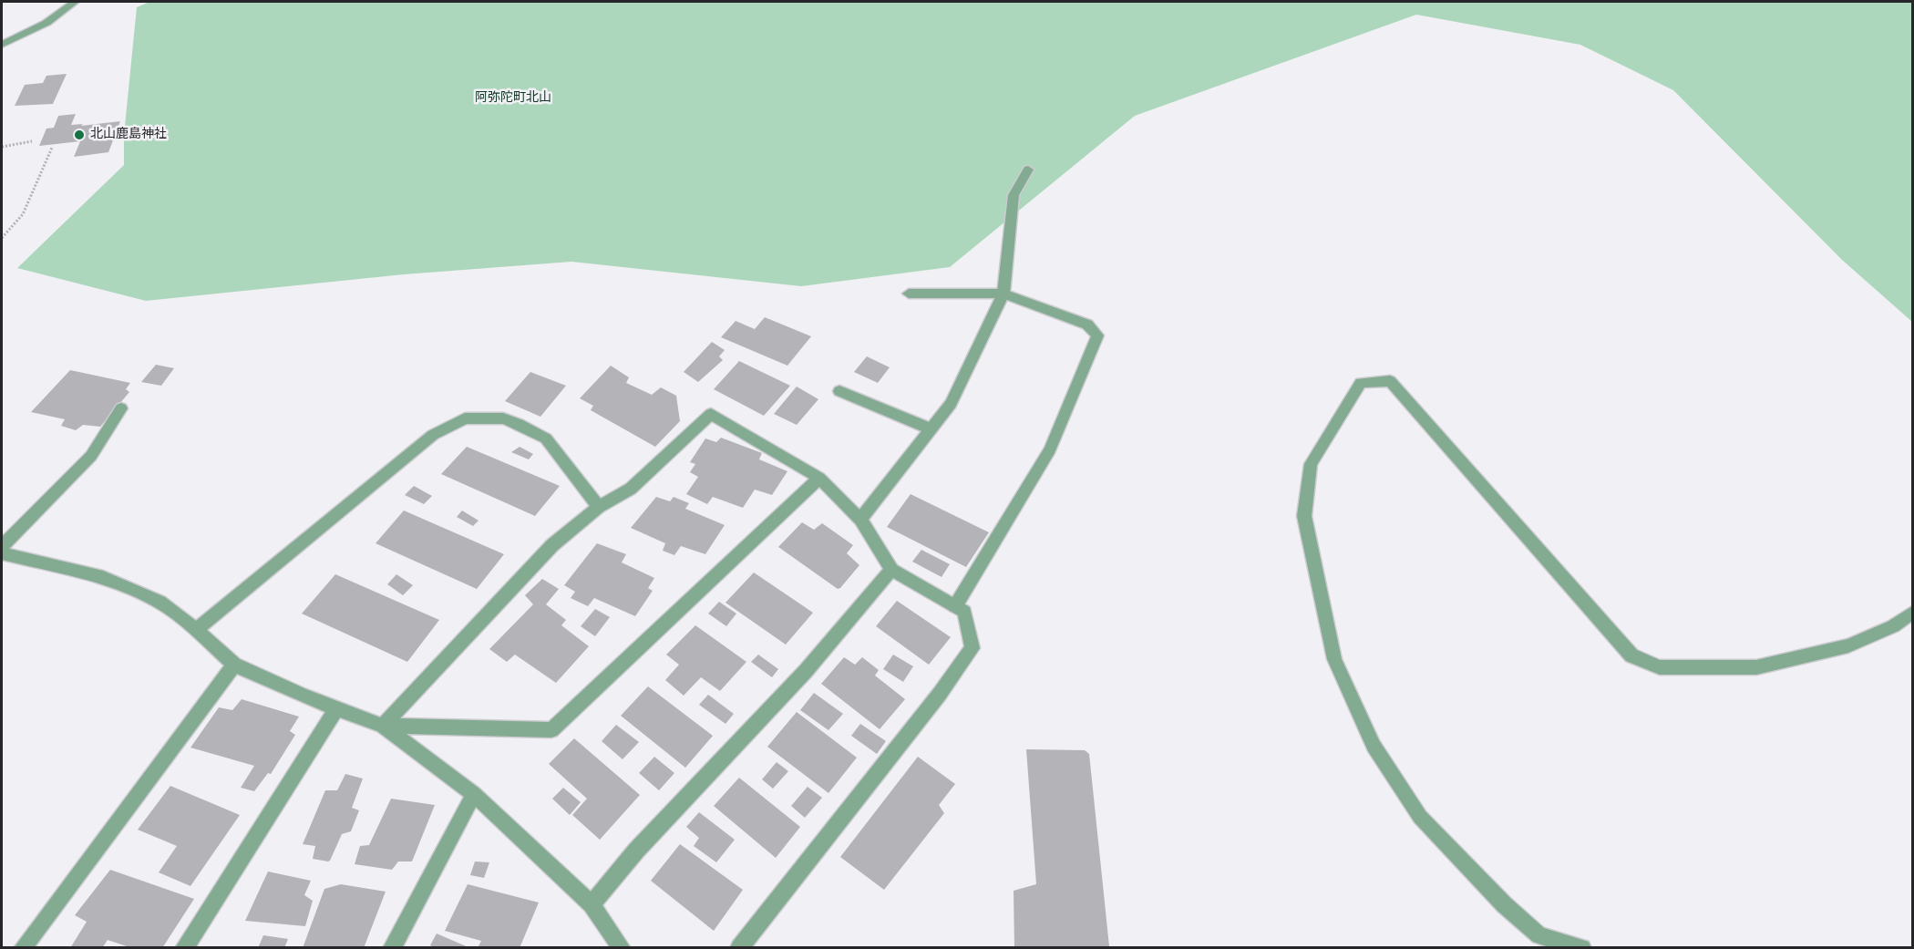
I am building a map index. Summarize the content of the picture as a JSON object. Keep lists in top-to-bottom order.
{
  "districts": ["阿弥陀町北山"],
  "places": ["北山鹿島神社"]
}
